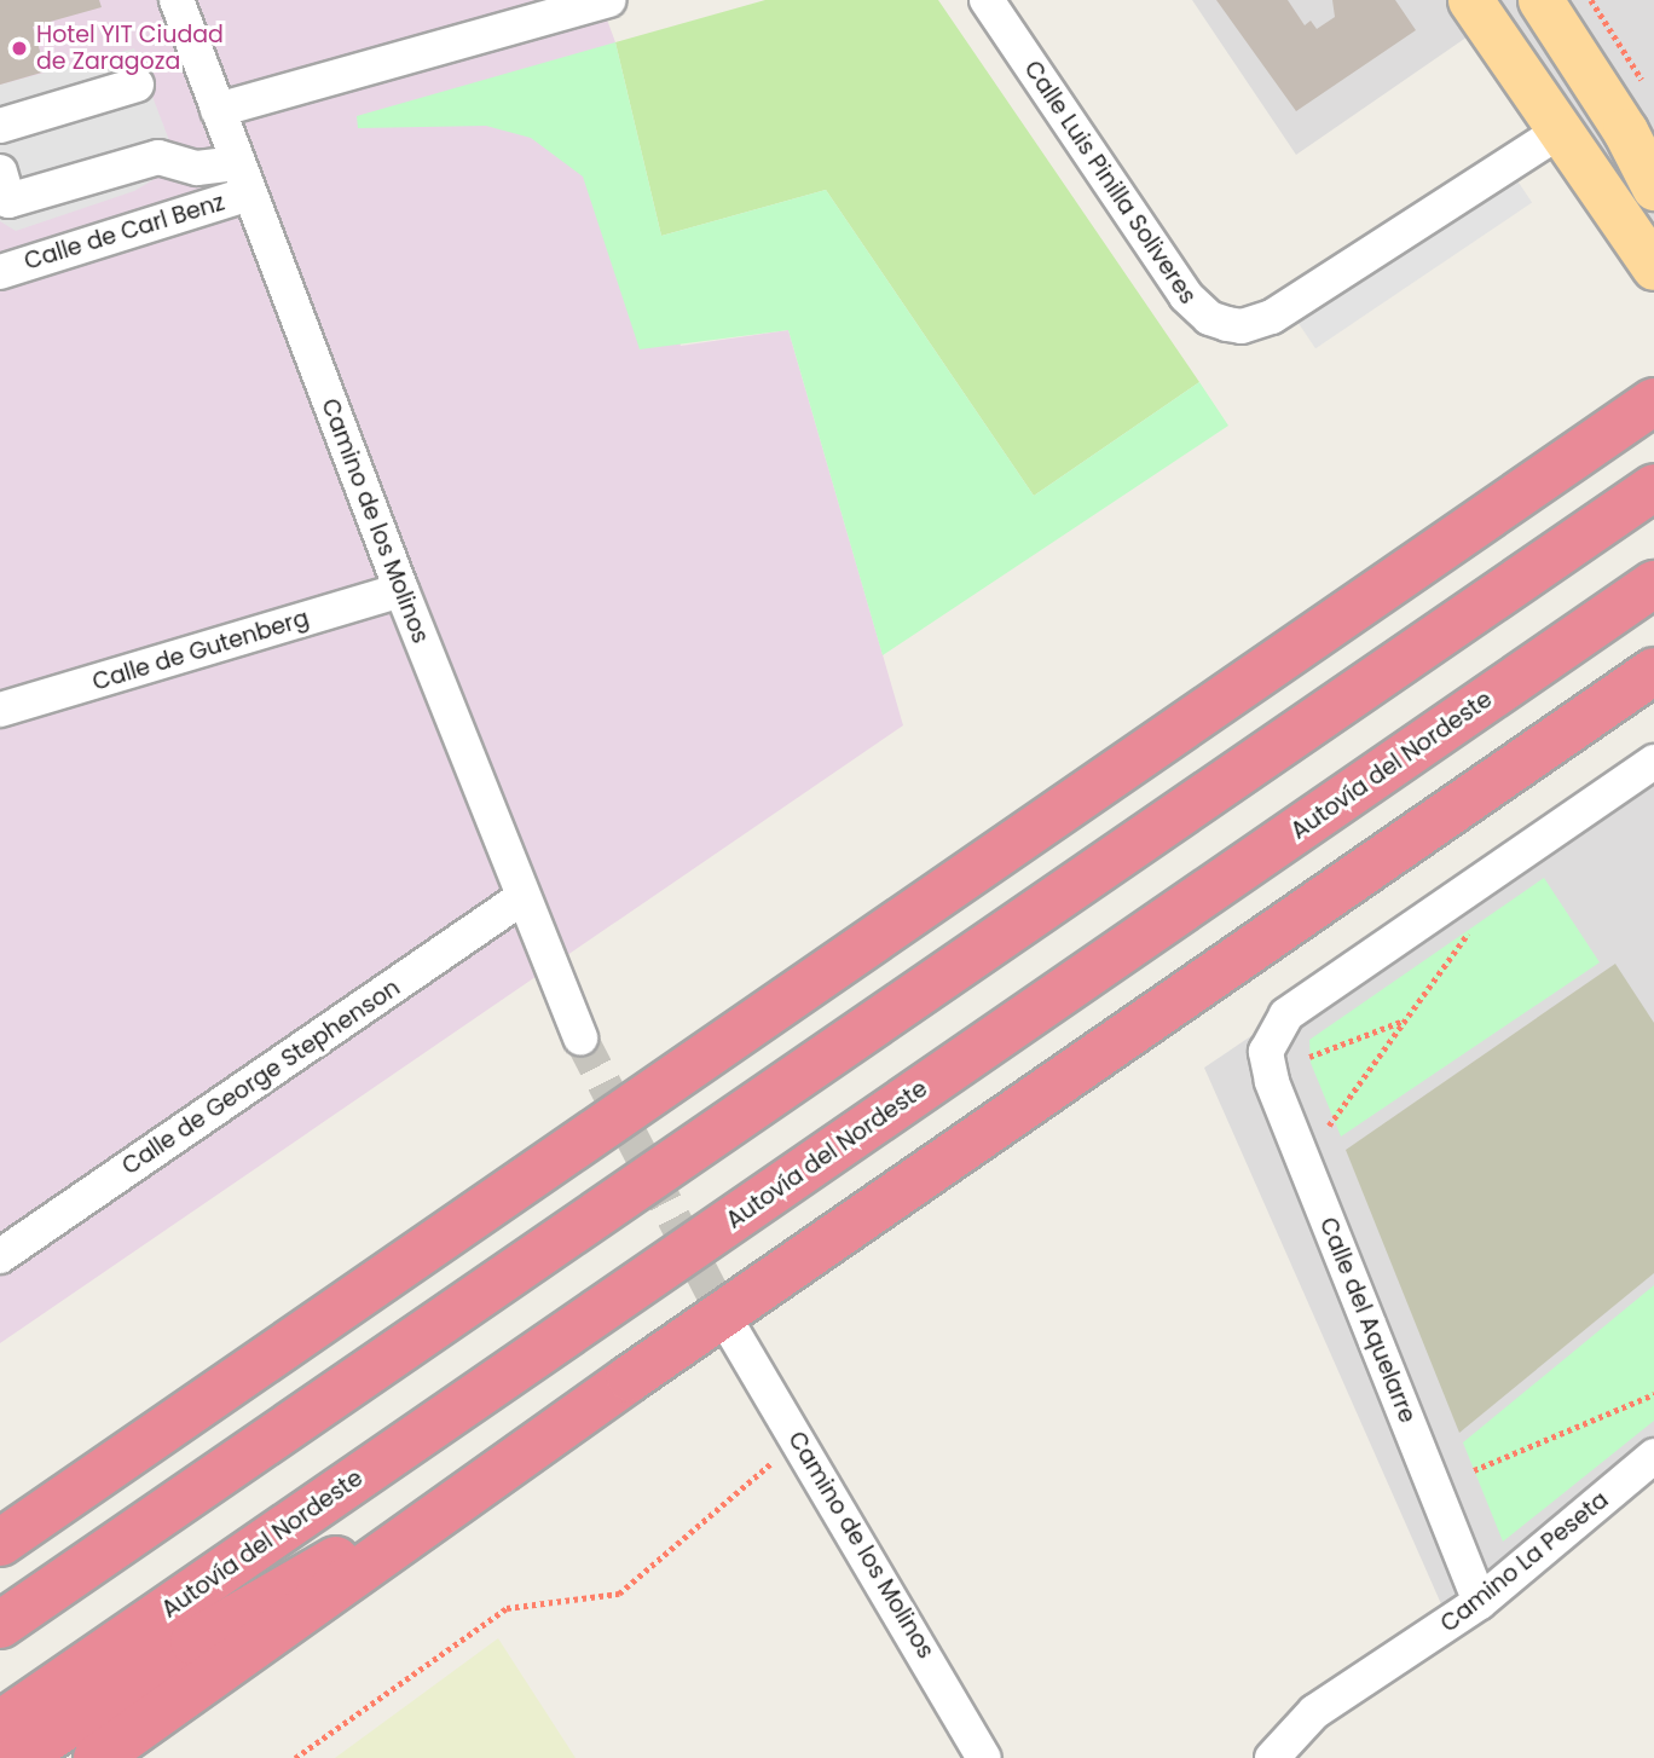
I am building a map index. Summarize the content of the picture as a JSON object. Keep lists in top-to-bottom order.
{
  "streets": {
    "highway": ["Autovía del Nordeste"],
    "street": [
      "Calle Luis Pinilla Soliveres",
      "Calle de Carl Benz",
      "Camino de los Molinos",
      "Calle de Gutenberg",
      "Calle de George Stephenson",
      "Calle del Aquelarre",
      "Camino La Peseta"
    ]
  },
  "crossings": [
    ["Calle de Carl Benz", "Camino de los Molinos"],
    ["Camino de los Molinos", "Calle de Gutenberg"],
    ["Camino de los Molinos", "Calle de George Stephenson"],
    ["Calle del Aquelarre", "Camino La Peseta"]
  ],
  "places": ["Hotel YIT Ciudad de Zaragoza"]
}
